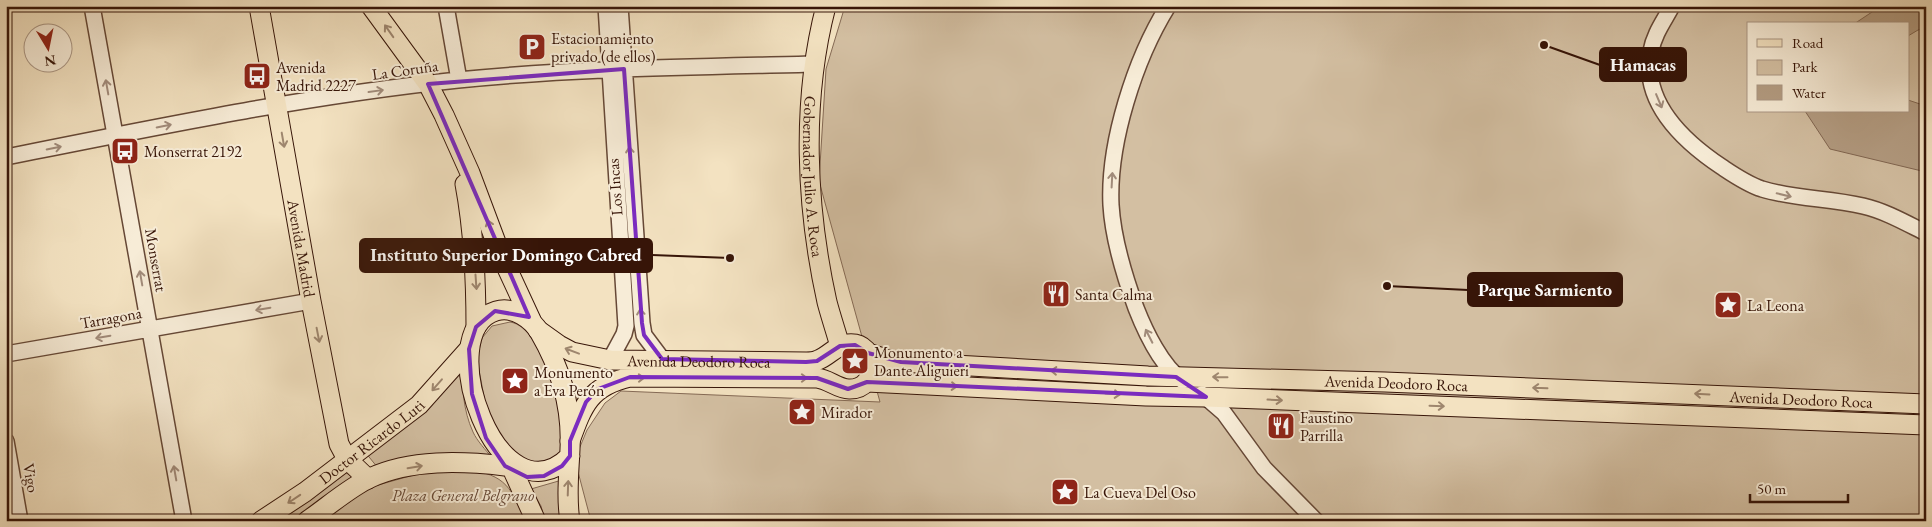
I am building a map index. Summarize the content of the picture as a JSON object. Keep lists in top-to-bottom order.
{
  "streets": {
    "main road": [
      "Gobernador Julio A. Roca",
      "Avenida Madrid",
      "Avenida Deodoro Roca",
      "Doctor Ricardo Luti"
    ],
    "street": [
      "La Coruña",
      "Los Incas",
      "Monserrat",
      "Tarragona",
      "Vigo"
    ]
  },
  "crossings": [
    ["La Coruña", "Gobernador Julio A. Roca"],
    ["La Coruña", "Los Incas"],
    ["La Coruña", "Avenida Madrid"],
    ["La Coruña", "Monserrat"],
    ["Gobernador Julio A. Roca", "Avenida Deodoro Roca"],
    ["Los Incas", "Avenida Deodoro Roca"],
    ["Avenida Madrid", "Tarragona"],
    ["Avenida Madrid", "Doctor Ricardo Luti"],
    ["Monserrat", "Tarragona"],
    ["Avenida Deodoro Roca", "Doctor Ricardo Luti"]
  ],
  "one_way": ["La Coruña", "Monserrat", "Tarragona"],
  "parks": ["Plaza General Belgrano"],
  "places": {
    "other": ["Hamacas", "Instituto Superior Domingo Cabred", "Parque Sarmiento"],
    "parking": ["Estacionamiento privado (de ellos)"],
    "bus stop": ["Avenida Madrid 2227", "Monserrat 2192"],
    "restaurant": ["Santa Calma", "Faustino Parrilla"],
    "place": [
      "La Leona",
      "Monumento a Dante Aliguieri",
      "Monumento a Eva Perón",
      "Mirador",
      "La Cueva Del Oso"
    ]
  },
  "legend": ["Road", "Park", "Water"],
  "scale_bar": "50 m",
  "north": "bottom"
}
